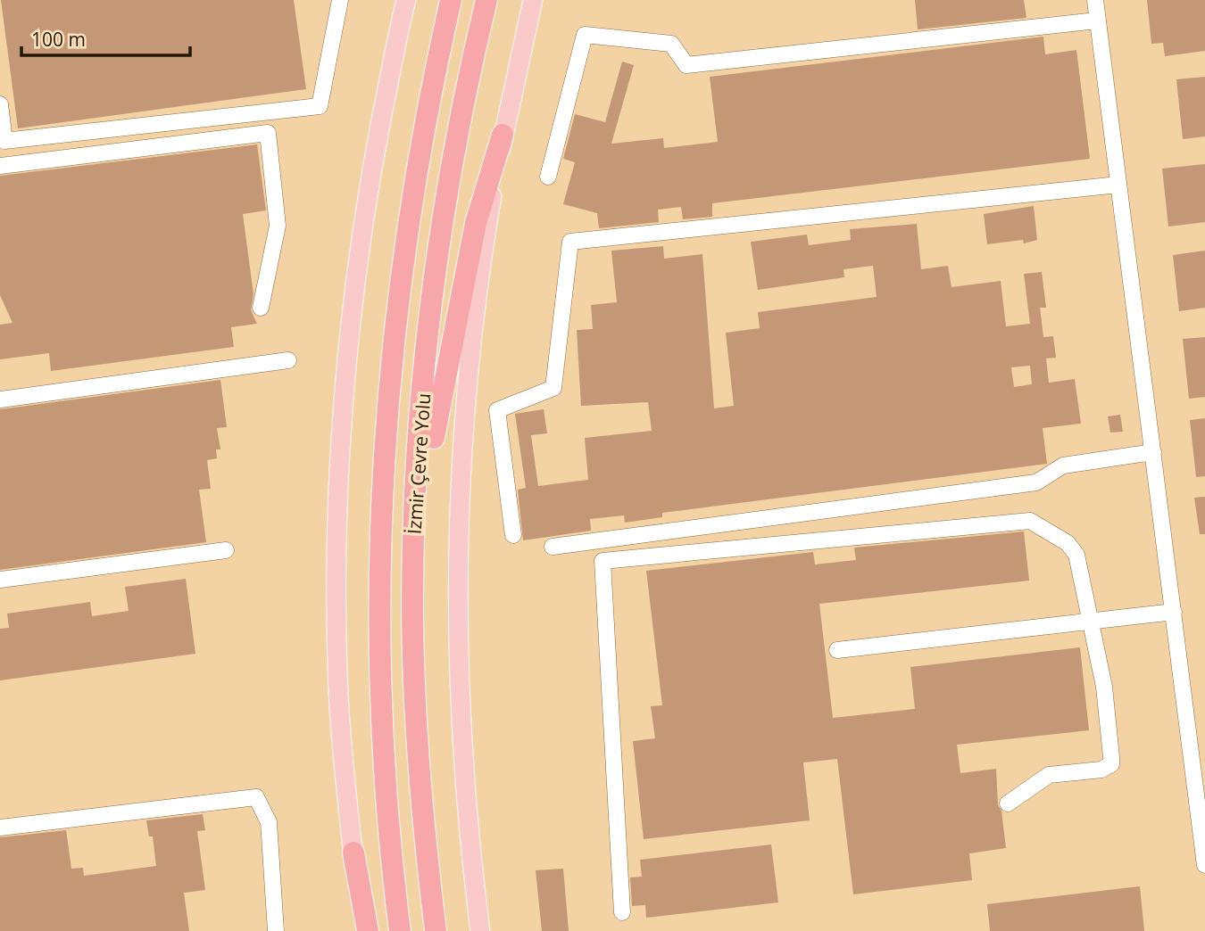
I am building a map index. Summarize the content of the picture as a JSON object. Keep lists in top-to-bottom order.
{
  "streets": {
    "highway": ["İzmir Çevre Yolu"]
  },
  "scale_bar": "100 m"
}
